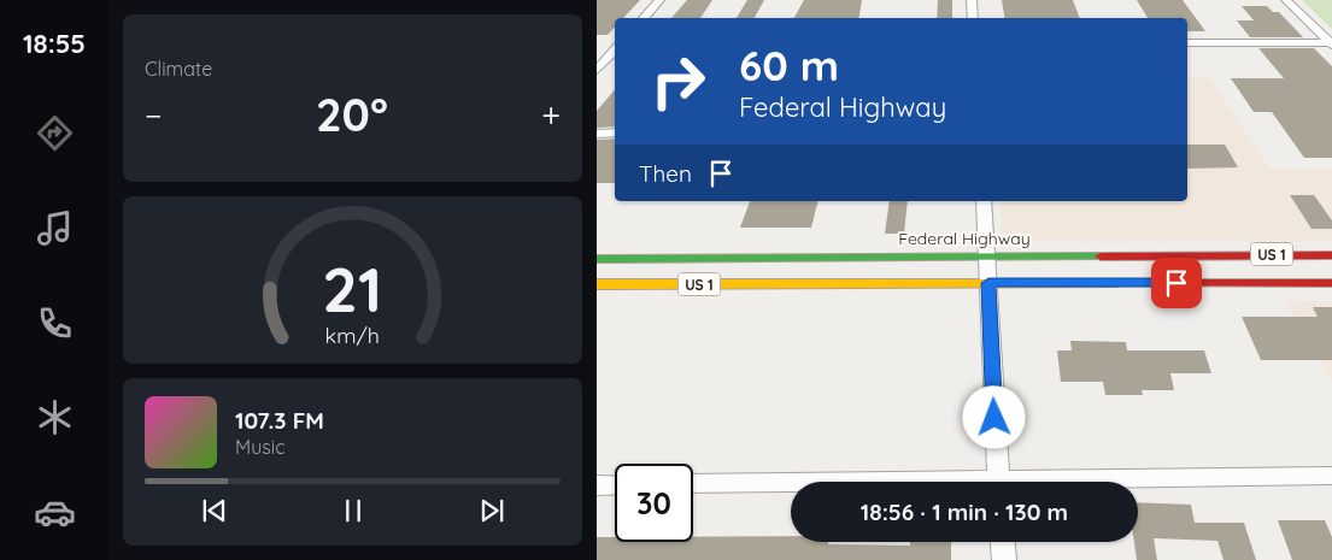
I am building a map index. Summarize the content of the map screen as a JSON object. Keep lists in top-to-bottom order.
{
  "streets": {
    "main road": ["Federal Highway", "US 1"]
  },
  "page": {
    "tabs": "18:55",
    "tile": "Climate",
    "turn": ["60 m", "Federal Highway"],
    "heat": ["−", "20°", "+"],
    "then": "Then",
    "song": ["107.3 FM", "Music"],
    "limit": "30",
    "trip": "18:56 · 1 min · 130 m",
    "gauge": ["21", "km/h"]
  }
}
